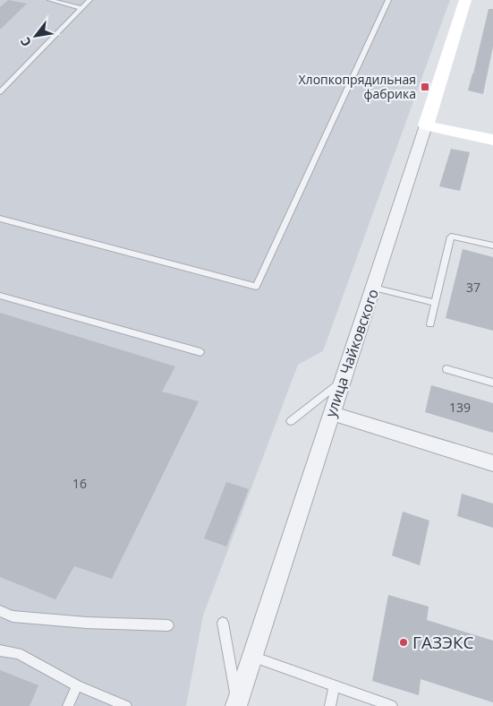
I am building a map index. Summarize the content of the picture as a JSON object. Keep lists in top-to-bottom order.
{
  "streets": {
    "main road": ["улица Чайковского"]
  },
  "places": {
    "transit": ["Хлопкопрядильная фабрика"],
    "other": ["ГАЗЭКС"]
  },
  "house_numbers": ["37", "139", "16"],
  "north": "bottom left"
}
